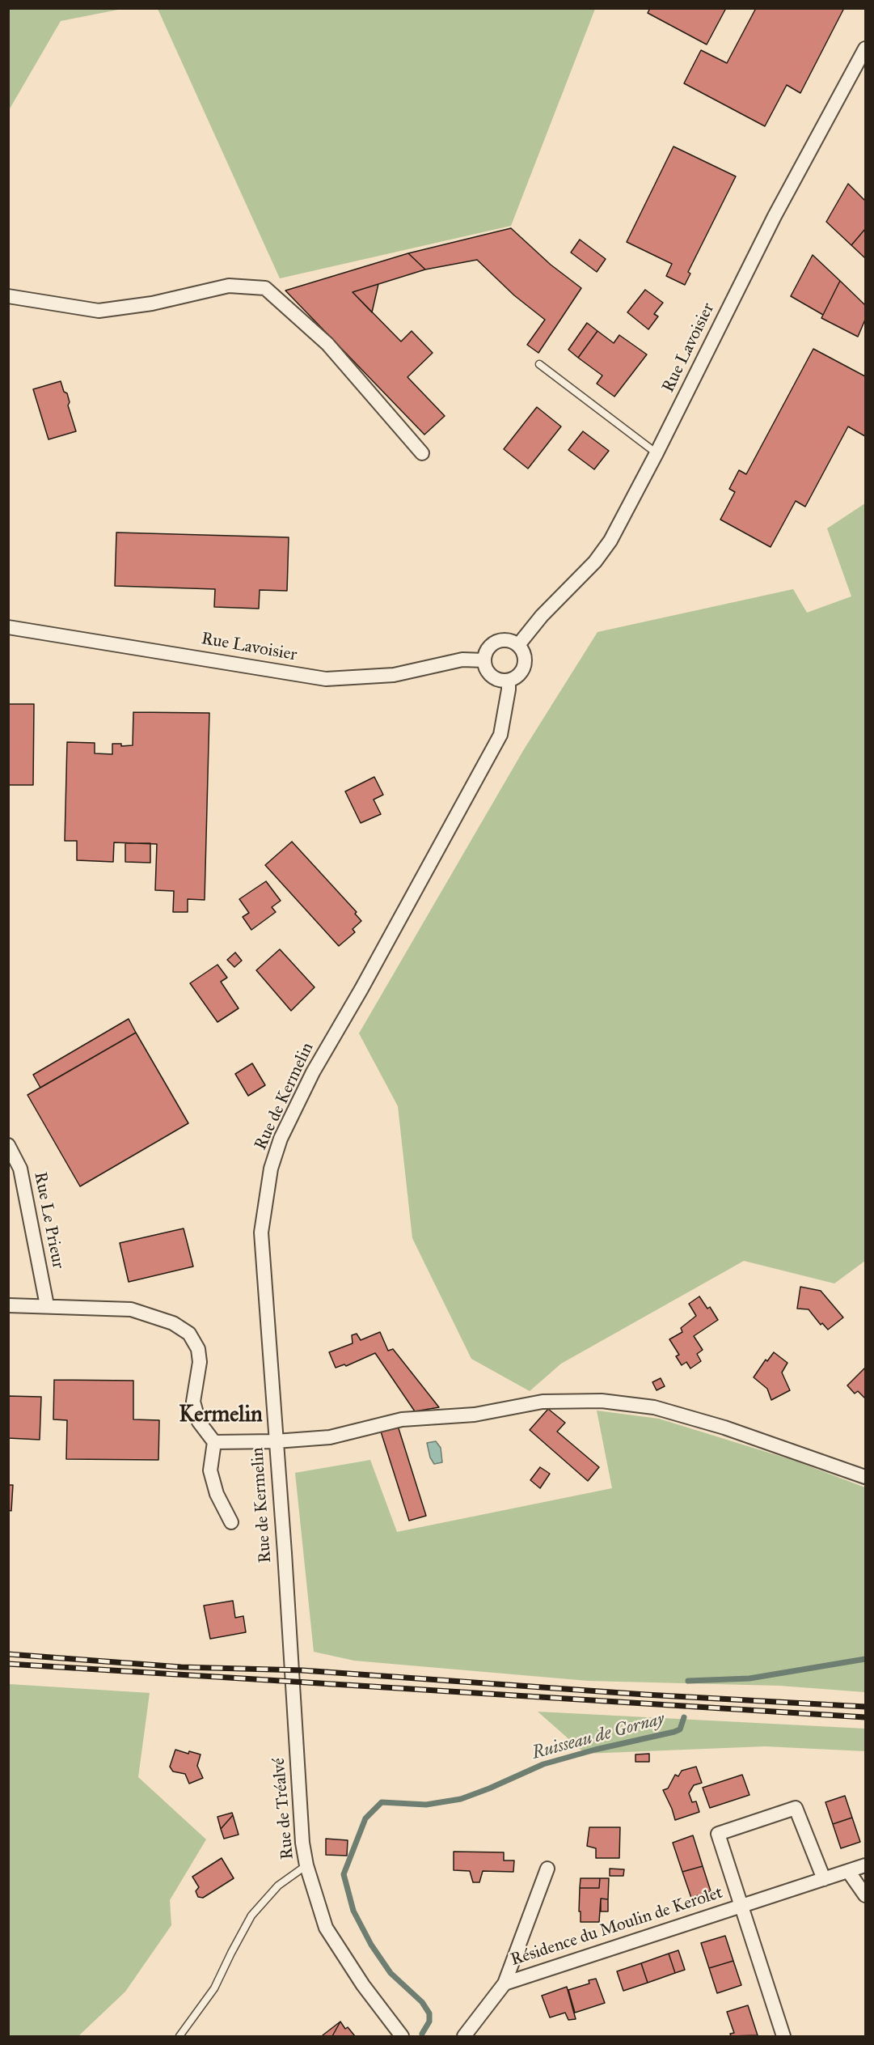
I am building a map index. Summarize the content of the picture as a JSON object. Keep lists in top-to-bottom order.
{
  "streets": {
    "street": [
      "Rue Lavoisier",
      "Rue de Kermelin",
      "Rue Le Prieur",
      "Rue de Tréalvé",
      "Résidence du Moulin de Kerolet"
    ]
  },
  "crossings": [
    ["Rue Lavoisier", "Rue de Kermelin"],
    ["Rue de Kermelin", "Rue de Tréalvé"]
  ],
  "districts": ["Kermelin"],
  "water": ["Ruisseau de Gornay"]
}
